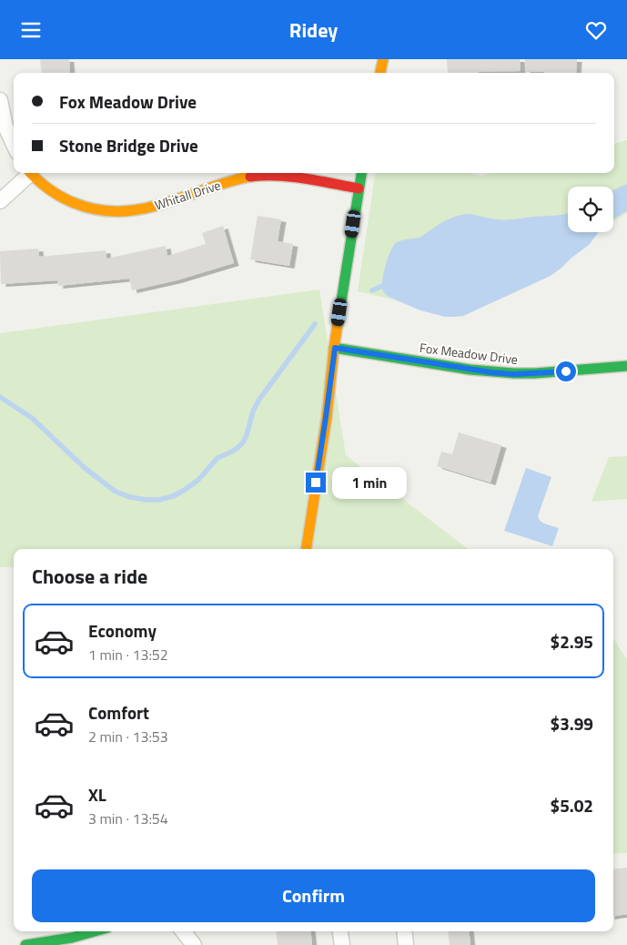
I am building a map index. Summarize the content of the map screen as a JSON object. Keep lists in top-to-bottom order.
{
  "streets": {
    "street": ["Whitall Drive", "Fox Meadow Drive"]
  },
  "page": {
    "header": "Ridey",
    "banner": ["Fox Meadow Drive", "Stone Bridge Drive"],
    "bubble": "1 min",
    "heading": "Choose a ride",
    "list": [
      {
        "name": "Economy",
        "note": "1 min · 13:52",
        "value": "$2.95"
      },
      {
        "name": "Comfort",
        "note": "2 min · 13:53",
        "value": "$3.99"
      },
      {
        "name": "XL",
        "note": "3 min · 13:54",
        "value": "$5.02"
      }
    ],
    "buttons": "Confirm"
  }
}
